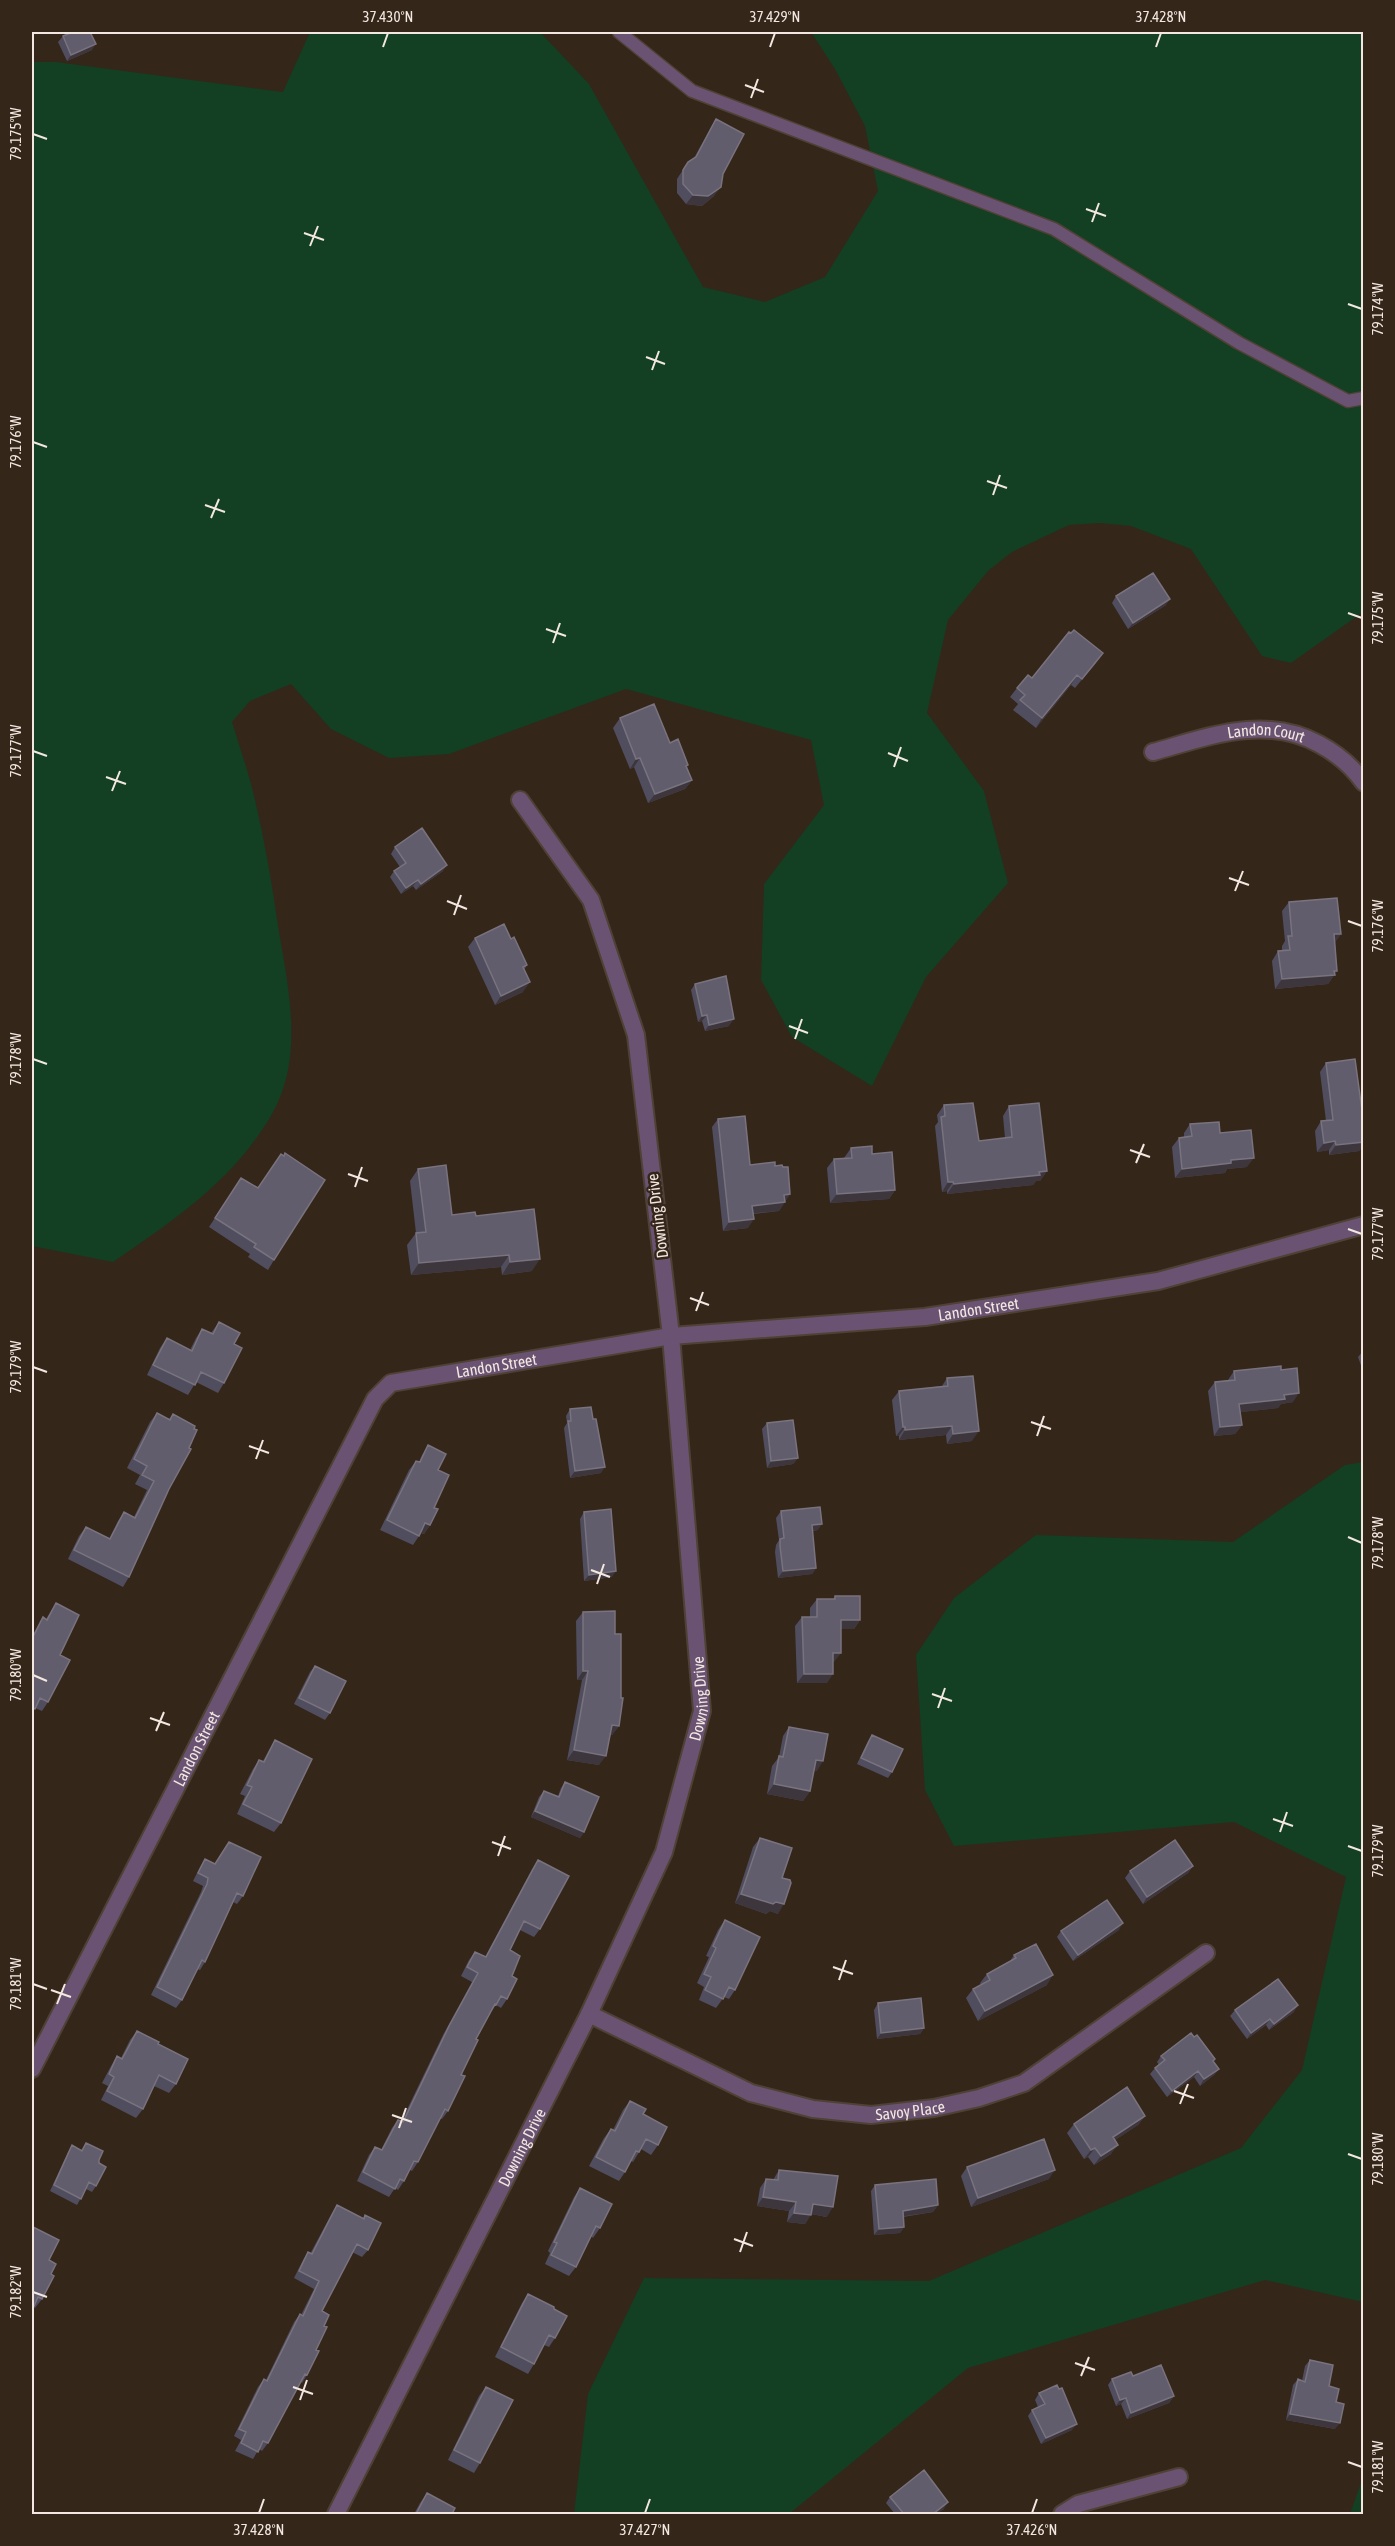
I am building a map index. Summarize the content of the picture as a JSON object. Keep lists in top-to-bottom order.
{
  "streets": {
    "street": [
      "Landon Court",
      "Downing Drive",
      "Landon Street",
      "Savoy Place"
    ]
  },
  "crossings": [
    ["Downing Drive", "Landon Street"],
    ["Downing Drive", "Savoy Place"]
  ],
  "coordinates": [
    "37.430°N",
    "37.429°N",
    "37.428°N",
    "79.175°W",
    "79.174°W",
    "79.176°W",
    "79.177°W",
    "79.178°W",
    "79.179°W",
    "79.180°W",
    "79.181°W",
    "79.182°W",
    "37.427°N",
    "37.426°N"
  ]
}
